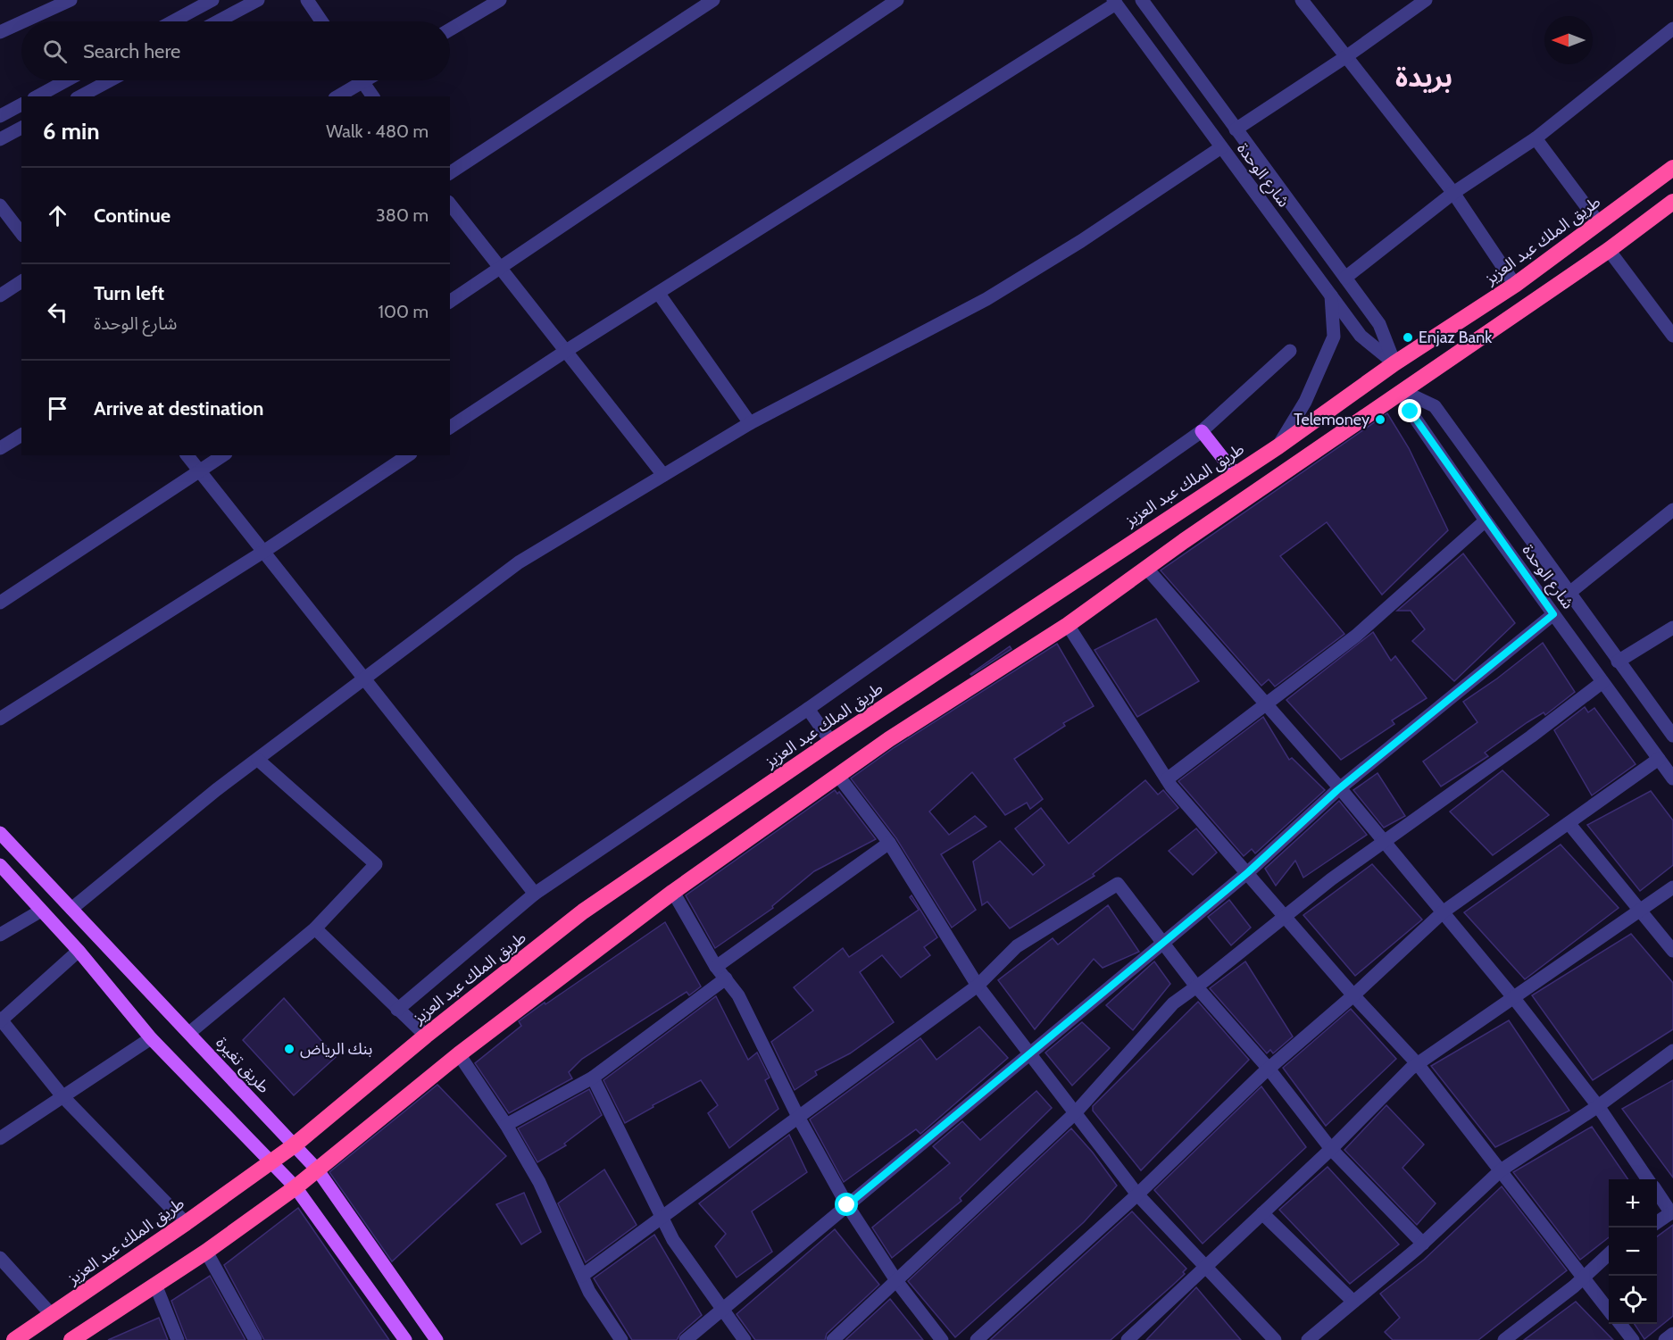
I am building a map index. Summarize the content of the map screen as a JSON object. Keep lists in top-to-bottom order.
{
  "streets": {
    "highway": ["طريق الملك عبد العزيز"],
    "main road": ["طريق تغيرة"],
    "street": ["شارع الوحدة"]
  },
  "crossings": [
    ["شارع الوحدة", "طريق الملك عبد العزيز"],
    ["طريق الملك عبد العزيز", "طريق تغيرة"]
  ],
  "districts": ["بريدة"],
  "places": ["Enjaz Bank", "Telemoney", "بنك الرياض"],
  "north": "left",
  "page": {
    "search": "Search here",
    "heading": ["6 min", "Walk · 480 m"],
    "list": [
      ["Continue", "380 m"],
      ["Turn left", "شارع الوحدة", "100 m"],
      "Arrive at destination"
    ],
    "map_buttons": ["+", "−"]
  }
}
